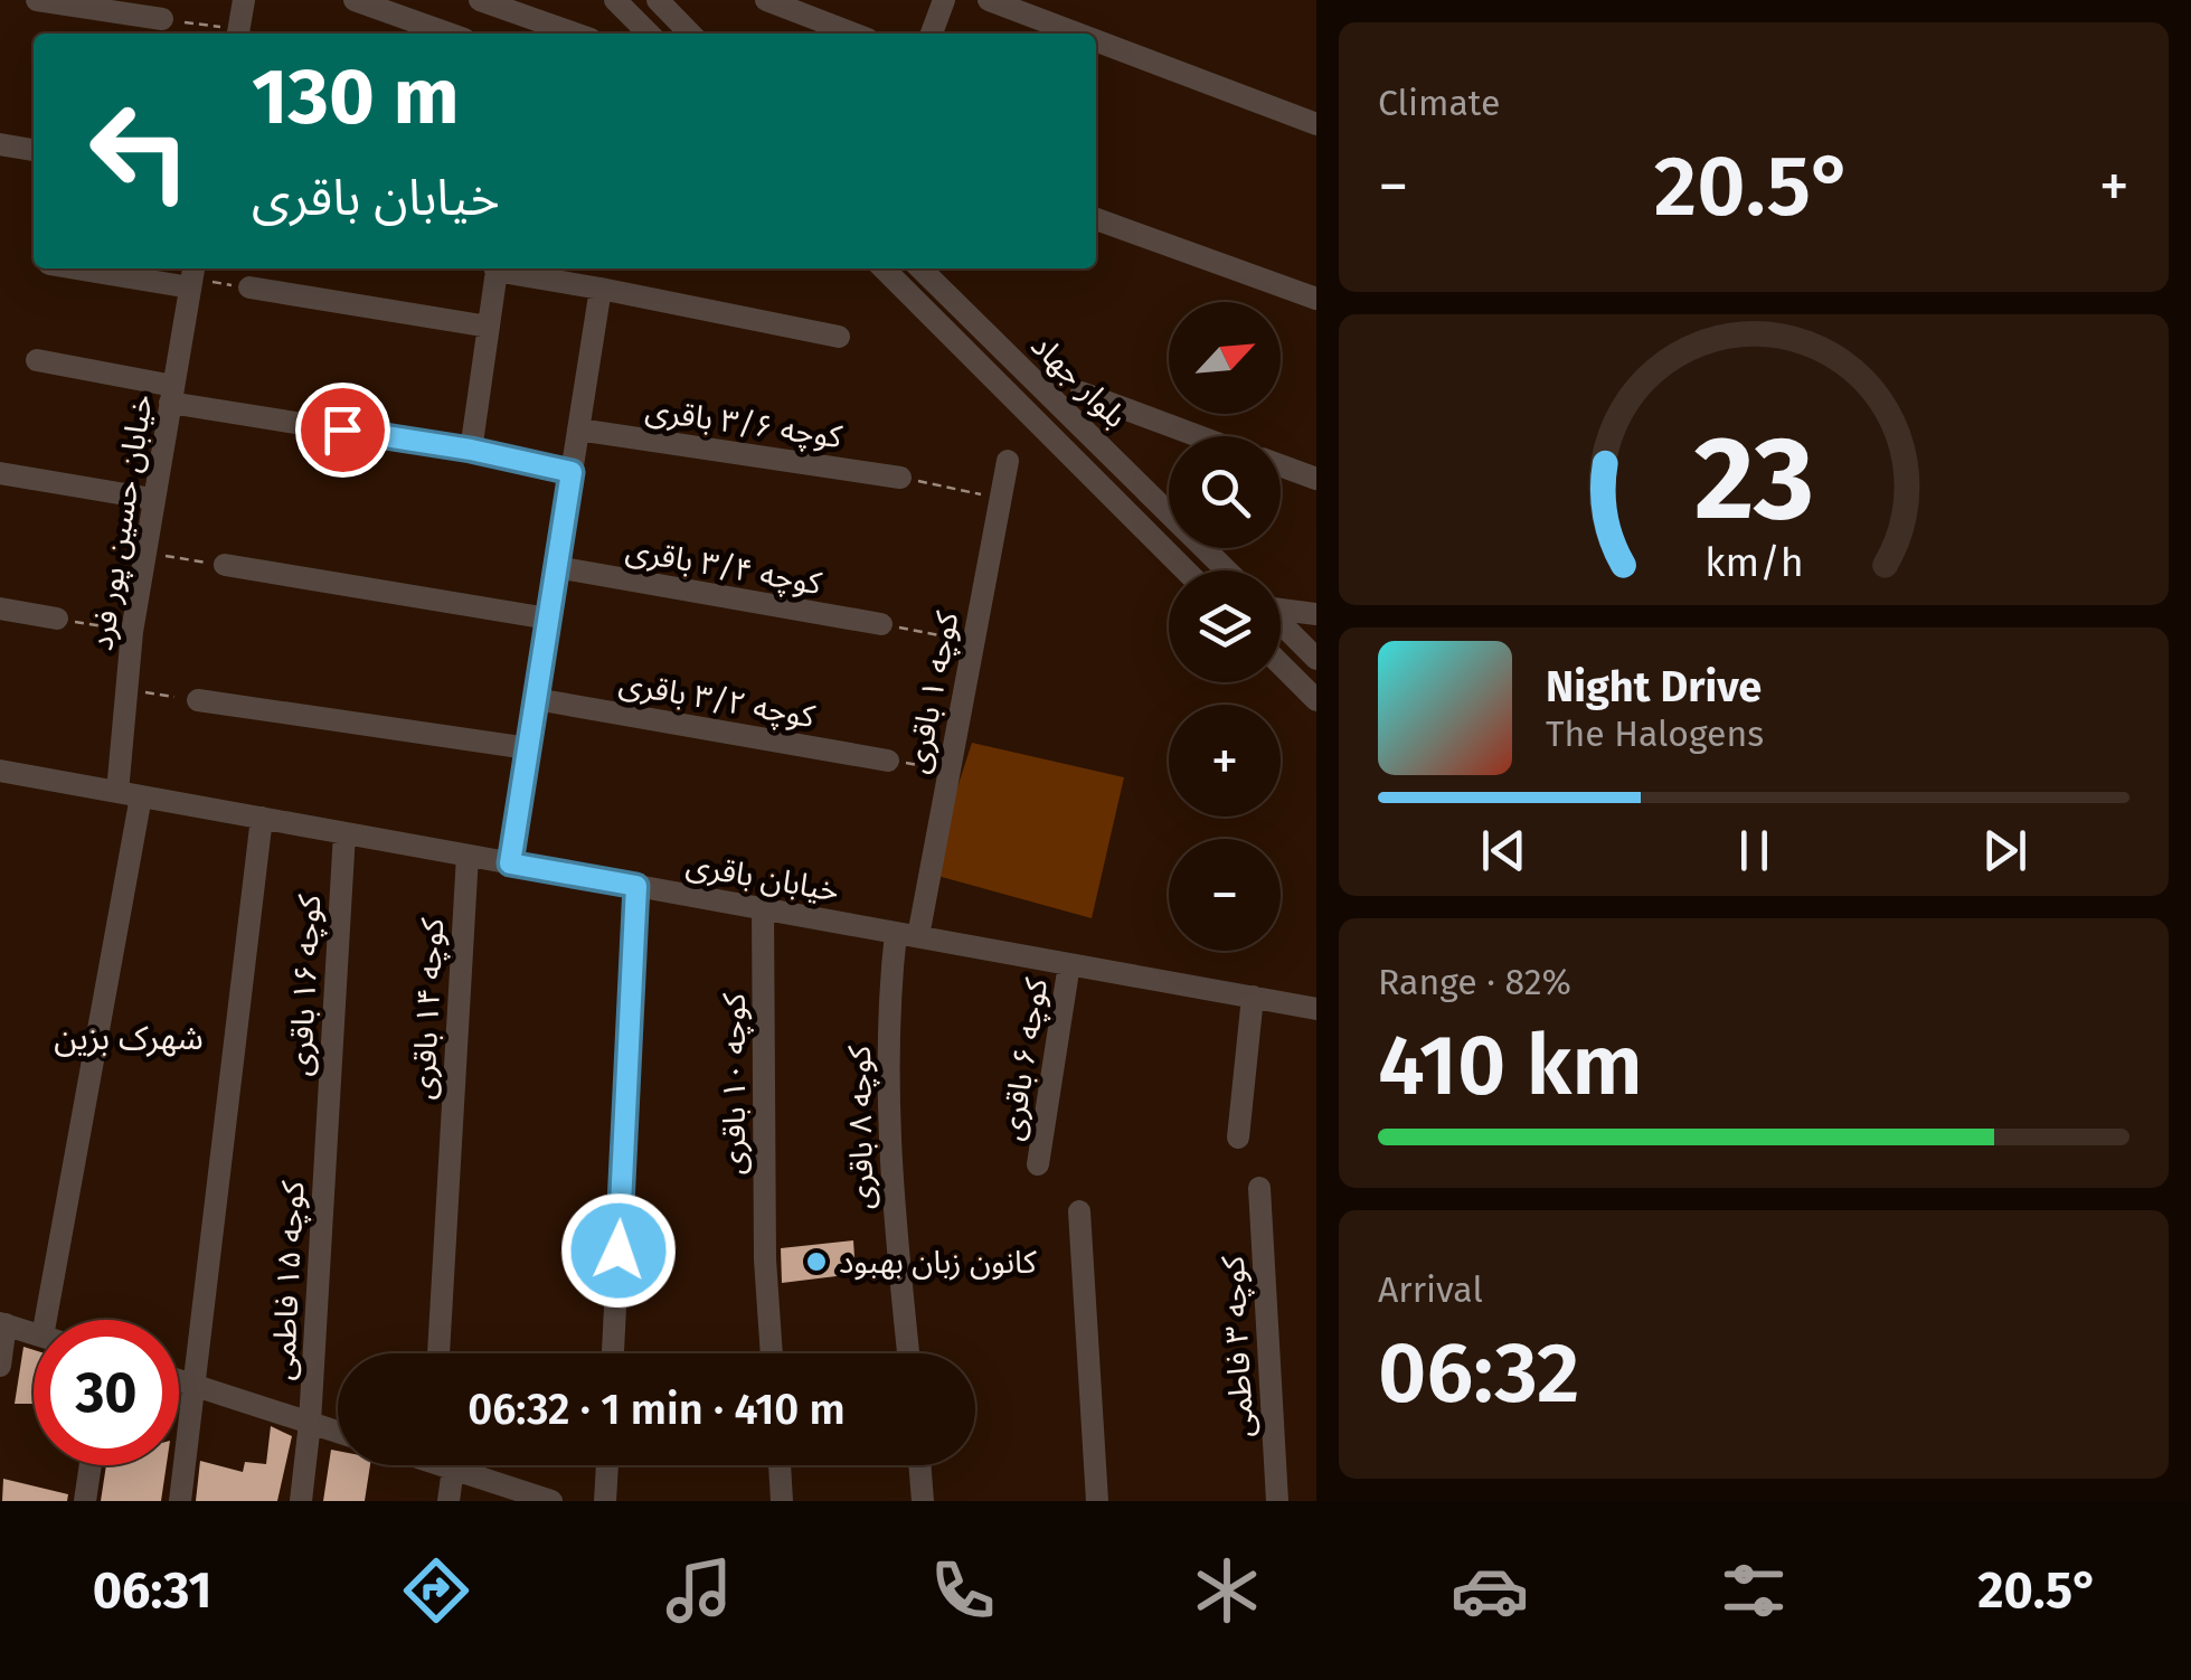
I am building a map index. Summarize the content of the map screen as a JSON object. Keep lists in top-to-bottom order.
{
  "streets": {
    "street": [
      "بلوار جهاد",
      "کوچه ۳/۶ باقری",
      "خیابان حسین پور فرد",
      "کوچه ۳/۴ باقری",
      "کوچه ۱ باقری",
      "کوچه ۳/۲ باقری",
      "خیابان باقری",
      "کوچه ۱۶ باقری",
      "کوچه ۱۴ باقری",
      "کوچه ۶ باقری",
      "کوچه ۱۰ باقری",
      "کوچه ۸ باقری",
      "کوچه ۱۵ فاطمی",
      "کوچه ۳ فاطمی"
    ]
  },
  "crossings": [
    ["خیابان حسین پور فرد", "خیابان باقری"],
    ["کوچه ۱ باقری", "خیابان باقری"],
    ["کوچه ۱ باقری", "کوچه ۸ باقری"],
    ["خیابان باقری", "کوچه ۱۶ باقری"],
    ["خیابان باقری", "کوچه ۱۴ باقری"],
    ["خیابان باقری", "کوچه ۶ باقری"],
    ["خیابان باقری", "کوچه ۱۰ باقری"],
    ["خیابان باقری", "کوچه ۸ باقری"],
    ["کوچه ۱۶ باقری", "کوچه ۱۵ فاطمی"]
  ],
  "districts": ["شهرک بزین"],
  "places": ["کانون زبان بهبود"],
  "north": "top right",
  "page": {
    "tile": [
      "Climate",
      ["Range · 82%", "410 km"],
      ["Arrival", "06:32"]
    ],
    "turn": ["130 m", "خیابان باقری"],
    "heat": ["−", "20.5°", "+"],
    "map_buttons": ["+", "−"],
    "song": ["Night Drive", "The Halogens"],
    "limit": "30",
    "trip": "06:32 · 1 min · 410 m",
    "tabs": ["06:31", "20.5°"],
    "gauge": ["23", "km/h"]
  }
}
